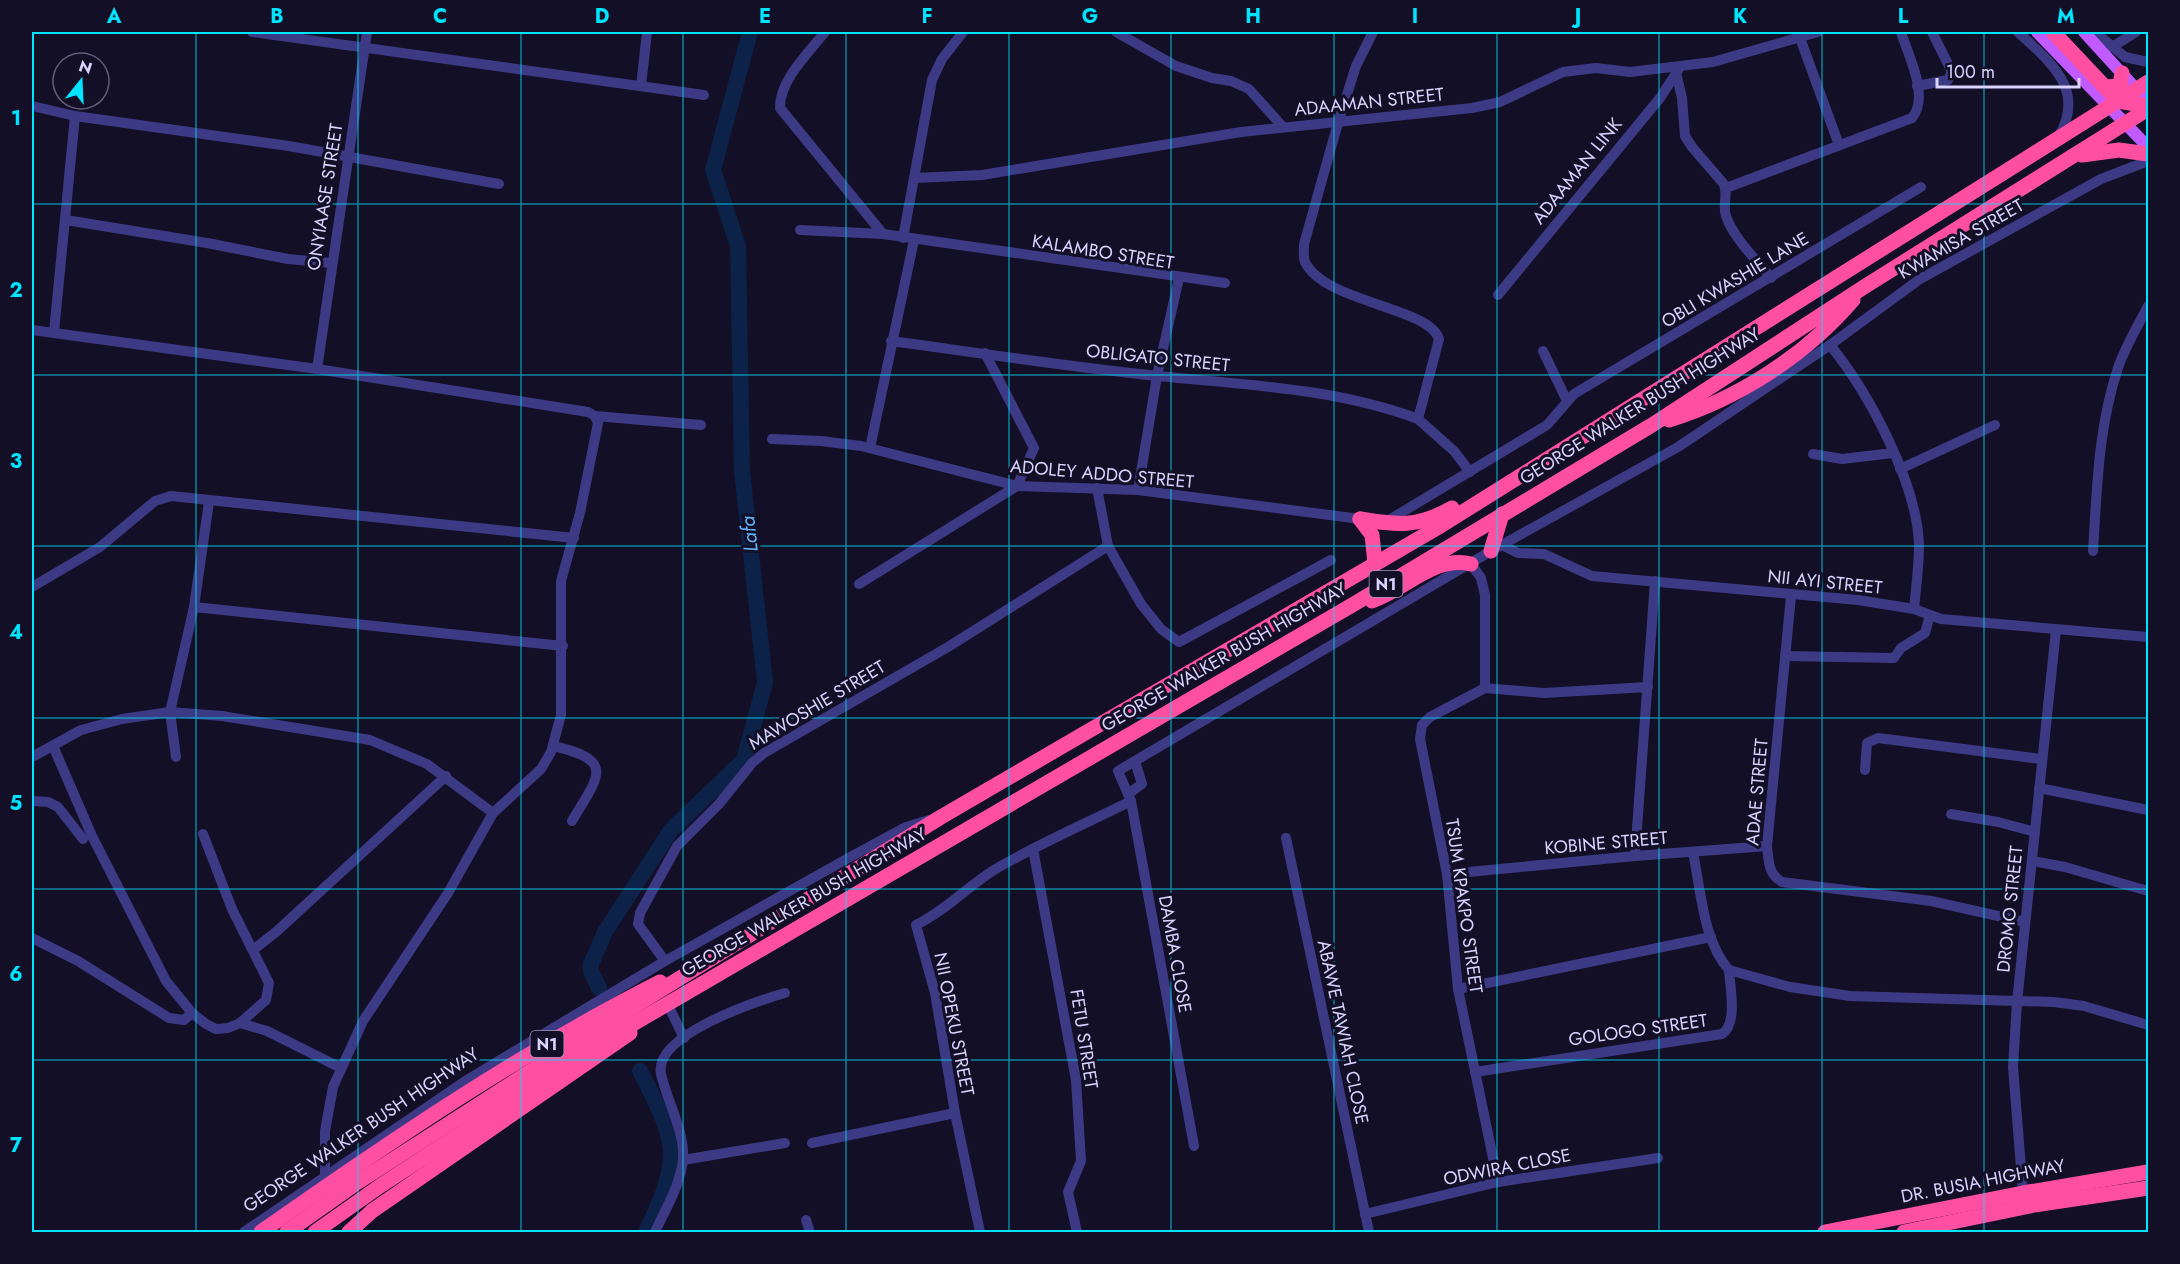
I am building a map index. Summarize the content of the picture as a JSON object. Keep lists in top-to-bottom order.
{
  "streets": {
    "highway": ["GEORGE WALKER BUSH HIGHWAY", "N1", "DR. BUSIA HIGHWAY"],
    "street": [
      "ADAAMAN STREET",
      "ADAAMAN LINK",
      "ONYIAASE STREET",
      "KWAMISA STREET",
      "KALAMBO STREET",
      "OBLI KWASHIE LANE",
      "OBLIGATO STREET",
      "ADOLEY ADDO STREET",
      "NII AYI STREET",
      "MAWOSHIE STREET",
      "ADAE STREET",
      "KOBINE STREET",
      "TSUM KPAKPO STREET",
      "DROMO STREET",
      "DAMBA CLOSE",
      "NII OPEKU STREET",
      "GOLOGO STREET",
      "ABAWE TAWIAH CLOSE",
      "FETU STREET",
      "ODWIRA CLOSE"
    ]
  },
  "crossings": [
    ["ADAAMAN STREET", "ADAAMAN LINK"],
    ["KWAMISA STREET", "NII AYI STREET"],
    ["KWAMISA STREET", "DAMBA CLOSE"],
    ["KALAMBO STREET", "OBLIGATO STREET"],
    ["KALAMBO STREET", "ADOLEY ADDO STREET"],
    ["GEORGE WALKER BUSH HIGHWAY", "N1"],
    ["GEORGE WALKER BUSH HIGHWAY", "MAWOSHIE STREET"],
    ["NII AYI STREET", "ADAE STREET"],
    ["NII AYI STREET", "DROMO STREET"],
    ["ADAE STREET", "KOBINE STREET"],
    ["ADAE STREET", "DROMO STREET"],
    ["KOBINE STREET", "TSUM KPAKPO STREET"],
    ["TSUM KPAKPO STREET", "GOLOGO STREET"],
    ["TSUM KPAKPO STREET", "ODWIRA CLOSE"],
    ["DROMO STREET", "DR. BUSIA HIGHWAY"],
    ["DAMBA CLOSE", "NII OPEKU STREET"],
    ["NII OPEKU STREET", "FETU STREET"],
    ["ABAWE TAWIAH CLOSE", "ODWIRA CLOSE"]
  ],
  "water": ["Lafa"],
  "scale_bar": "100 m",
  "north": "top",
  "grid": {
    "columns": [
      "A",
      "B",
      "C",
      "D",
      "E",
      "F",
      "G",
      "H",
      "I",
      "J",
      "K",
      "L",
      "M"
    ],
    "rows": [
      "1",
      "2",
      "3",
      "4",
      "5",
      "6",
      "7"
    ]
  }
}
